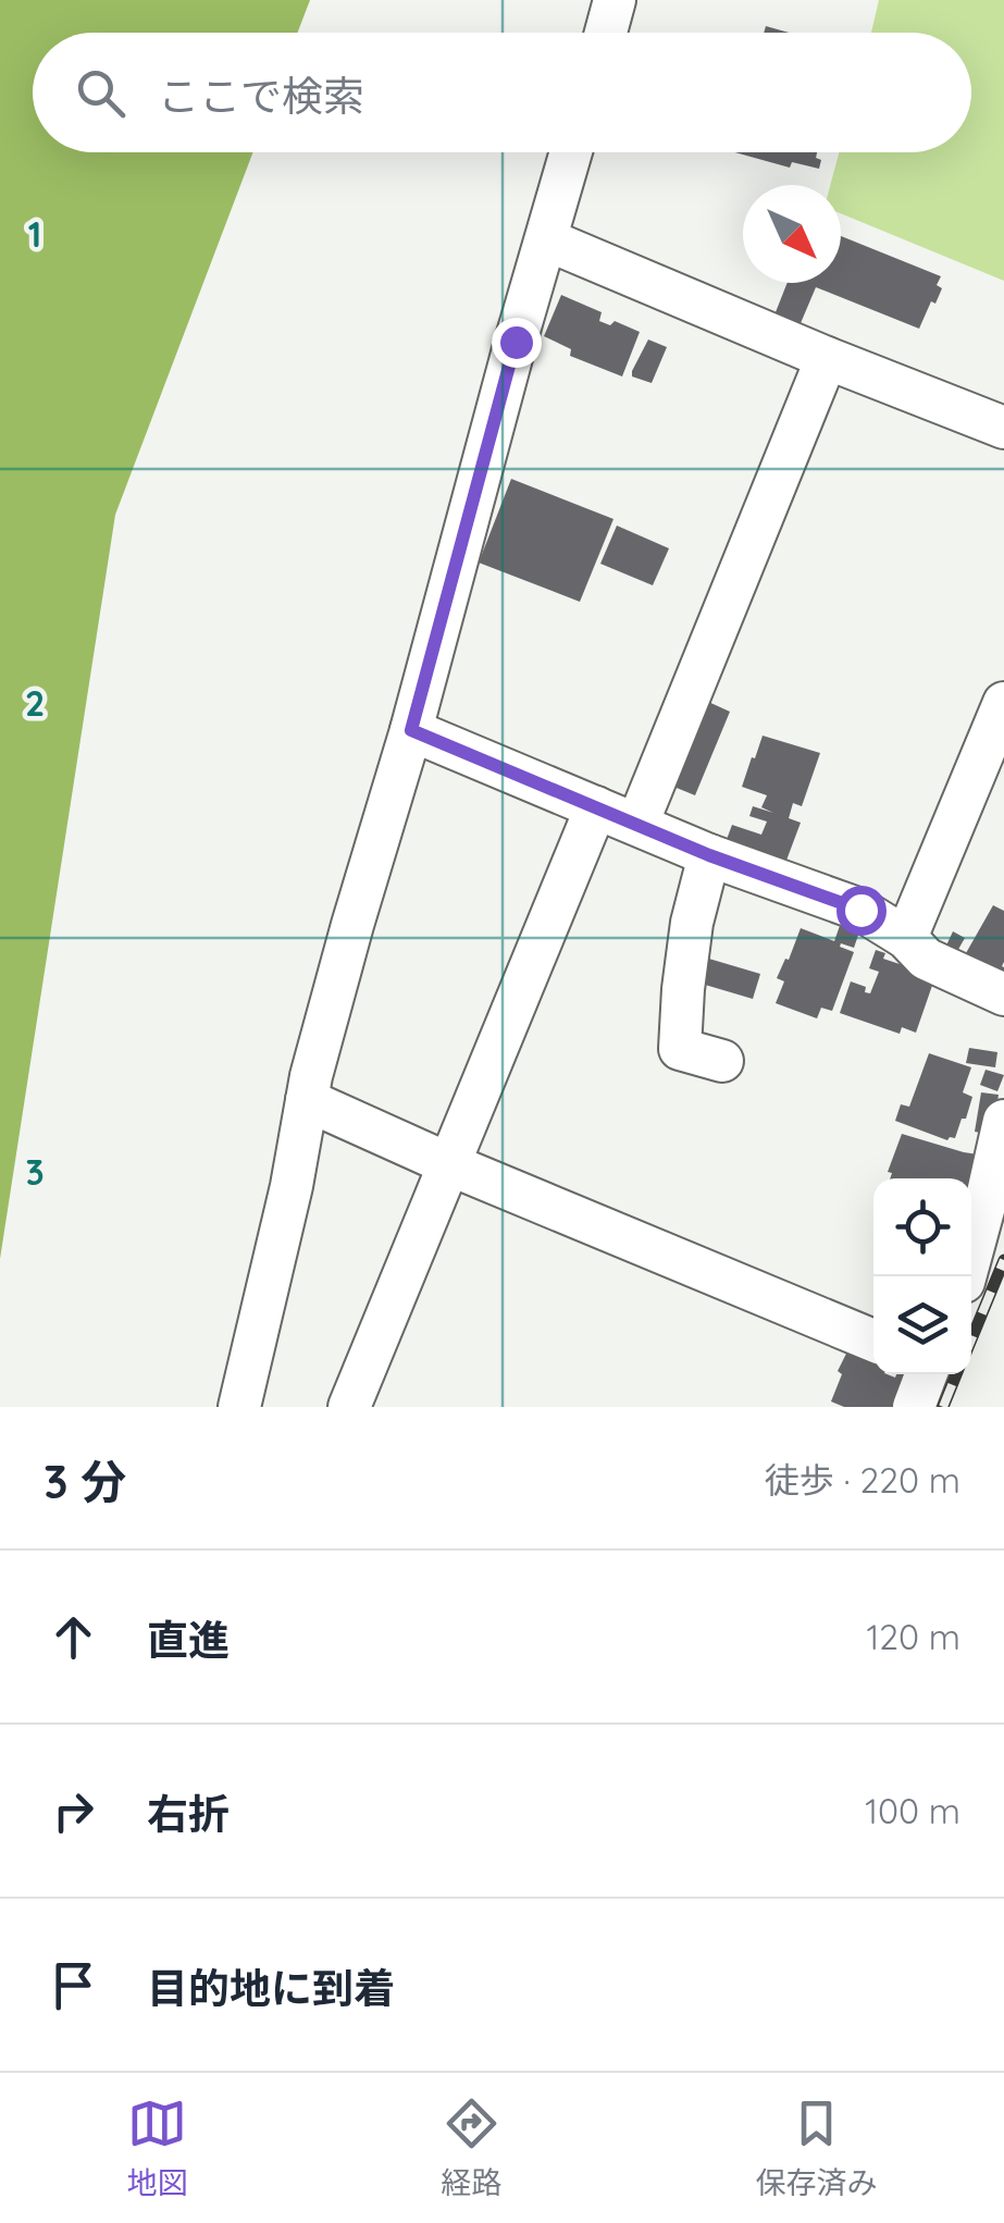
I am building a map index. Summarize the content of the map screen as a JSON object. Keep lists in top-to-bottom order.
{
  "north": "bottom right",
  "page": {
    "search": "ここで検索",
    "heading": ["3 分", "徒歩 · 220 m"],
    "list": [
      ["直進", "120 m"],
      ["右折", "100 m"],
      "目的地に到着"
    ],
    "nav": ["地図", "経路", "保存済み"]
  },
  "grid": {
    "rows": ["1", "2", "3"]
  }
}
